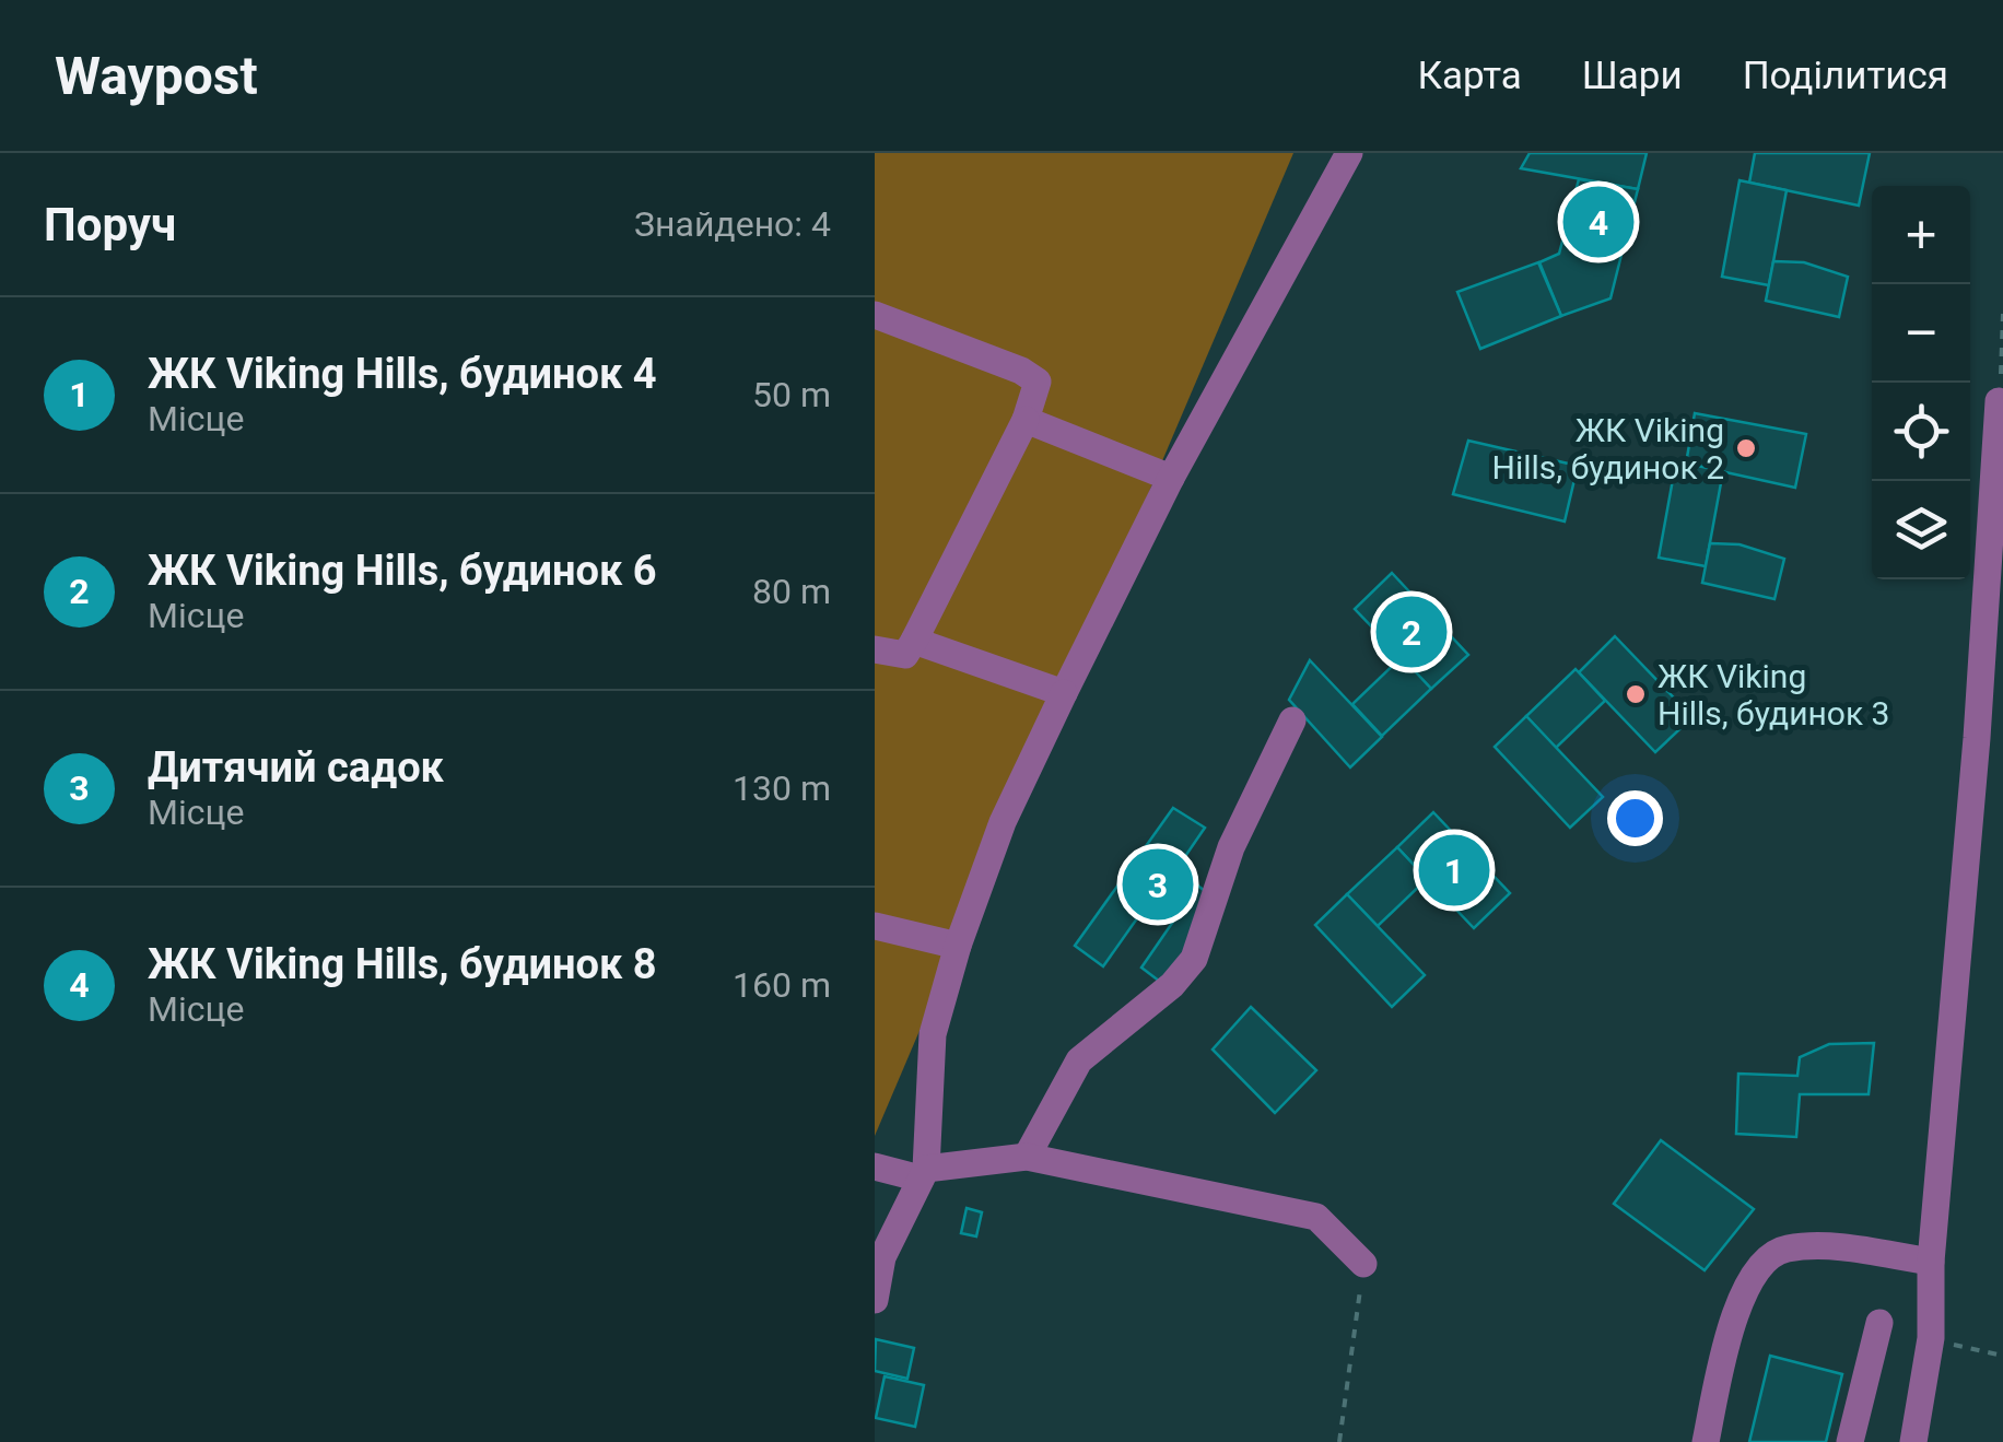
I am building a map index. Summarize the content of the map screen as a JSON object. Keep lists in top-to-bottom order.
{
  "places": ["ЖК Viking Hills, будинок 2", "ЖК Viking Hills, будинок 3"],
  "page": {
    "header": "Waypost",
    "nav": ["Карта", "Шари", "Поділитися"],
    "heading": ["Поруч", "Знайдено: 4"],
    "pins": [
      "4",
      "2",
      "1",
      "3"
    ],
    "map_buttons": ["+", "−"],
    "list": [
      {
        "mark": "1",
        "name": "ЖК Viking Hills, будинок 4",
        "note": "Місце",
        "value": "50 m"
      },
      {
        "mark": "2",
        "name": "ЖК Viking Hills, будинок 6",
        "note": "Місце",
        "value": "80 m"
      },
      {
        "mark": "3",
        "name": "Дитячий садок",
        "note": "Місце",
        "value": "130 m"
      },
      {
        "mark": "4",
        "name": "ЖК Viking Hills, будинок 8",
        "note": "Місце",
        "value": "160 m"
      }
    ]
  }
}
